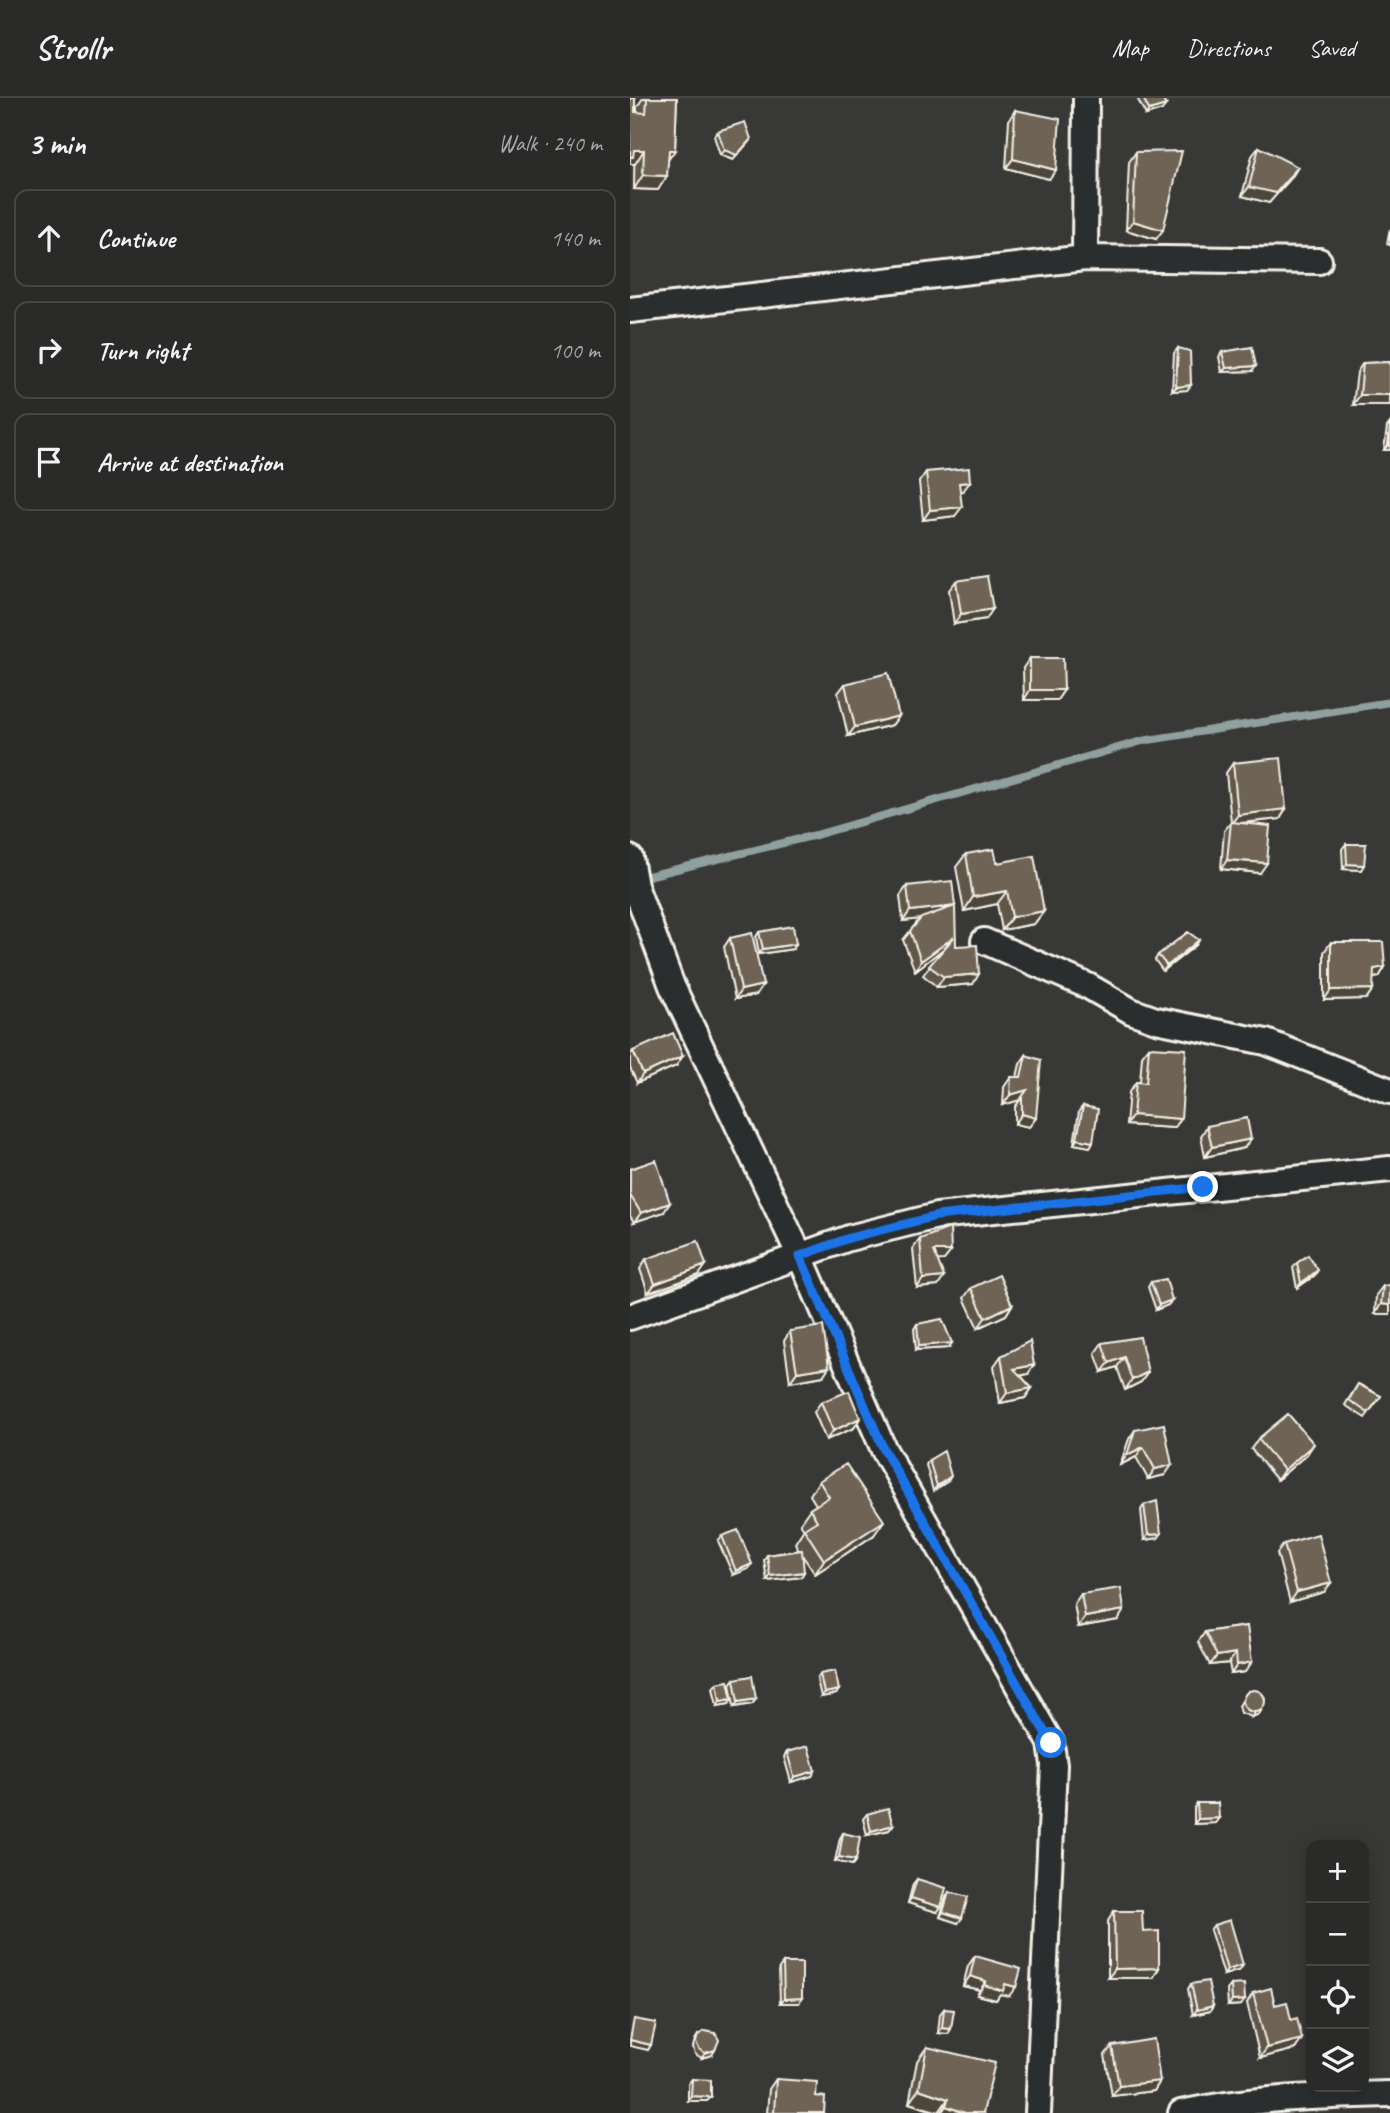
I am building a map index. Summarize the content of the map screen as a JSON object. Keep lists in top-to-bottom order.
{
  "page": {
    "header": "Strollr",
    "nav": ["Map", "Directions", "Saved"],
    "heading": ["3 min", "Walk · 240 m"],
    "list": [
      ["Continue", "140 m"],
      ["Turn right", "100 m"],
      "Arrive at destination"
    ],
    "map_buttons": ["+", "−"]
  }
}
